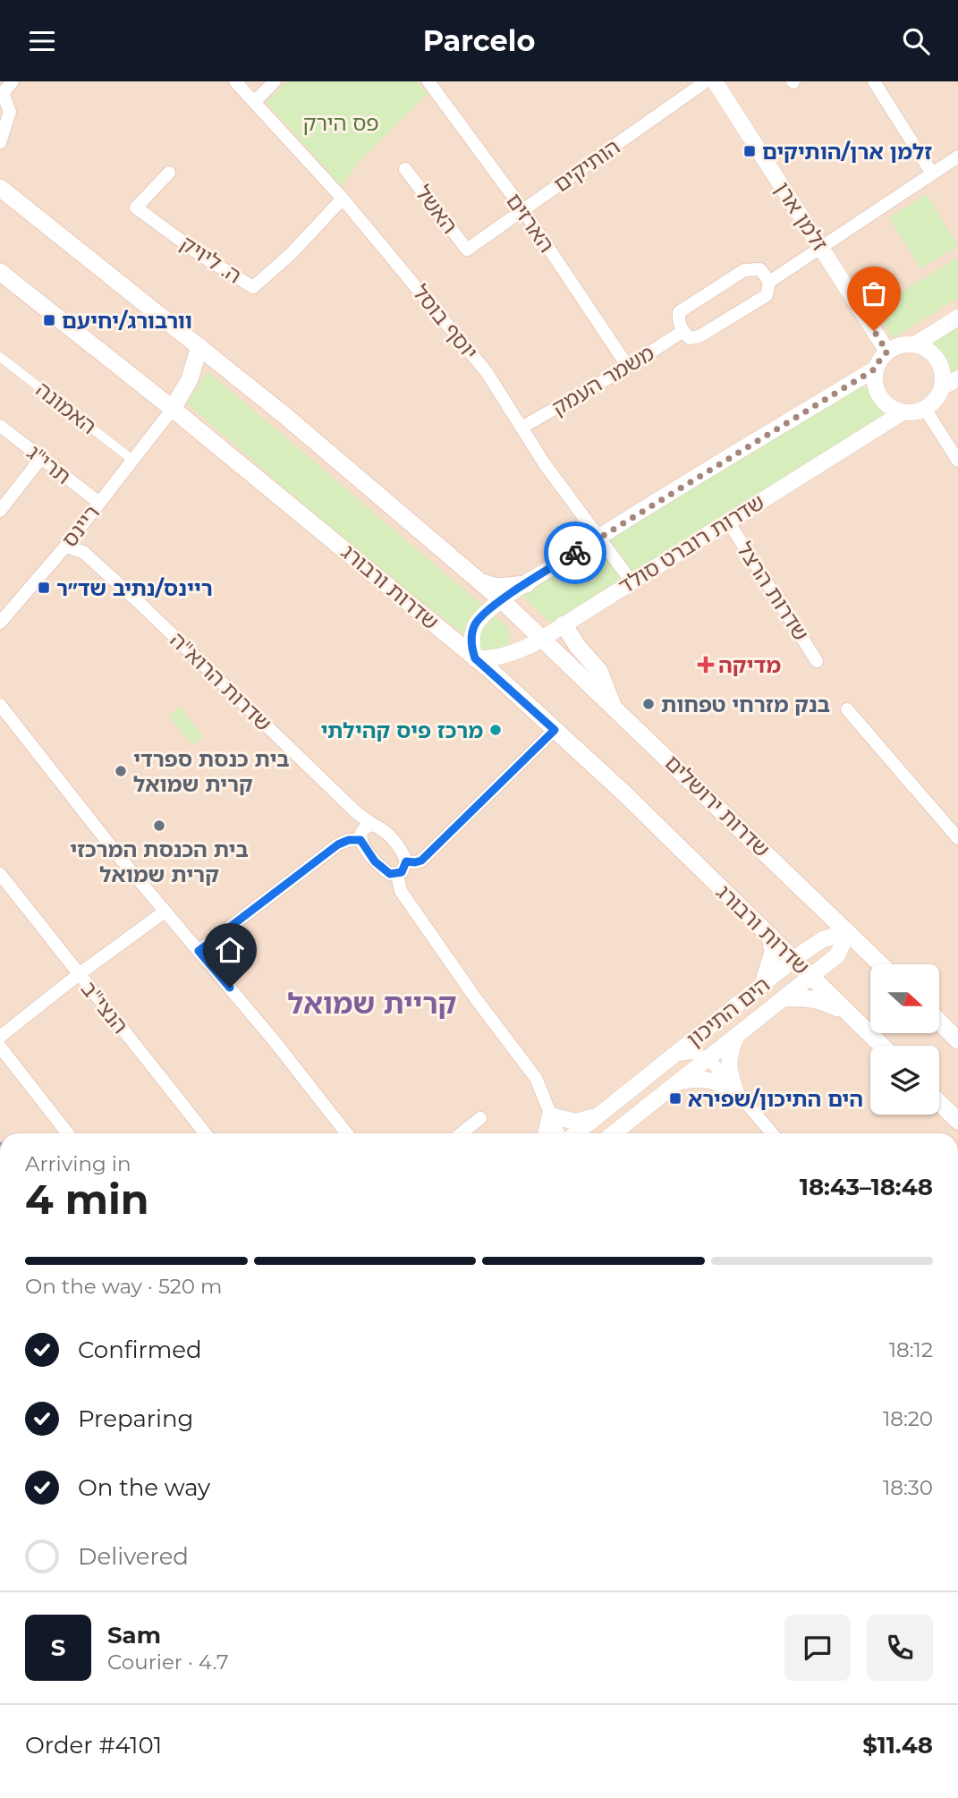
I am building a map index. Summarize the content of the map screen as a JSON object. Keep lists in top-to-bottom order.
{
  "streets": {
    "main road": ["ריינס", "שדרות ורבורג", "שדרות ירושלים"],
    "street": [
      "הותיקים",
      "האשל",
      "זלמן ארן",
      "הארזים",
      "ה. ליויק",
      "יוסף בוסל",
      "משמר העמק",
      "האמונה",
      "תרי\"ג",
      "שדרות רוברט סולד",
      "שדרות הרצל",
      "שדרות הרוא\"ה",
      "הנצי\"ב",
      "הים התיכון"
    ]
  },
  "crossings": [
    ["הותיקים", "האשל"],
    ["הותיקים", "הארזים"],
    ["זלמן ארן", "שדרות רוברט סולד"],
    ["הארזים", "משמר העמק"],
    ["ה. ליויק", "יוסף בוסל"],
    ["יוסף בוסל", "משמר העמק"],
    ["יוסף בוסל", "שדרות רוברט סולד"],
    ["האמונה", "ריינס"],
    ["תרי\"ג", "ריינס"],
    ["ריינס", "שדרות ורבורג"],
    ["ריינס", "שדרות הרוא\"ה"],
    ["שדרות רוברט סולד", "שדרות ורבורג"],
    ["שדרות רוברט סולד", "שדרות הרצל"],
    ["שדרות רוברט סולד", "שדרות ירושלים"],
    ["שדרות ורבורג", "הים התיכון"],
    ["שדרות ירושלים", "הים התיכון"]
  ],
  "districts": ["קריית שמואל"],
  "parks": ["פס הירק"],
  "places": {
    "transit": [
      "זלמן ארן/הותיקים",
      "וורבורג/יחיעם",
      "ריינס/נתיב שד״ר",
      "הים התיכון/שפירא"
    ],
    "health": ["מדיקה"],
    "other": [
      "בנק מזרחי טפחות",
      "מרכז פיס קהילתי",
      "בית כנסת ספרדי קרית שמואל",
      "בית הכנסת המרכזי קרית שמואל"
    ]
  },
  "north": "right",
  "page": {
    "header": "Parcelo",
    "heading": ["4 min", "Arriving in", "18:43–18:48"],
    "panel": [
      "Sam",
      "Courier · 4.7",
      "Order #4101",
      "$11.48"
    ],
    "bar": "On the way · 520 m",
    "list": [
      ["Confirmed", "18:12"],
      ["Preparing", "18:20"],
      ["On the way", "18:30"],
      "Delivered"
    ],
    "round": "S"
  }
}
